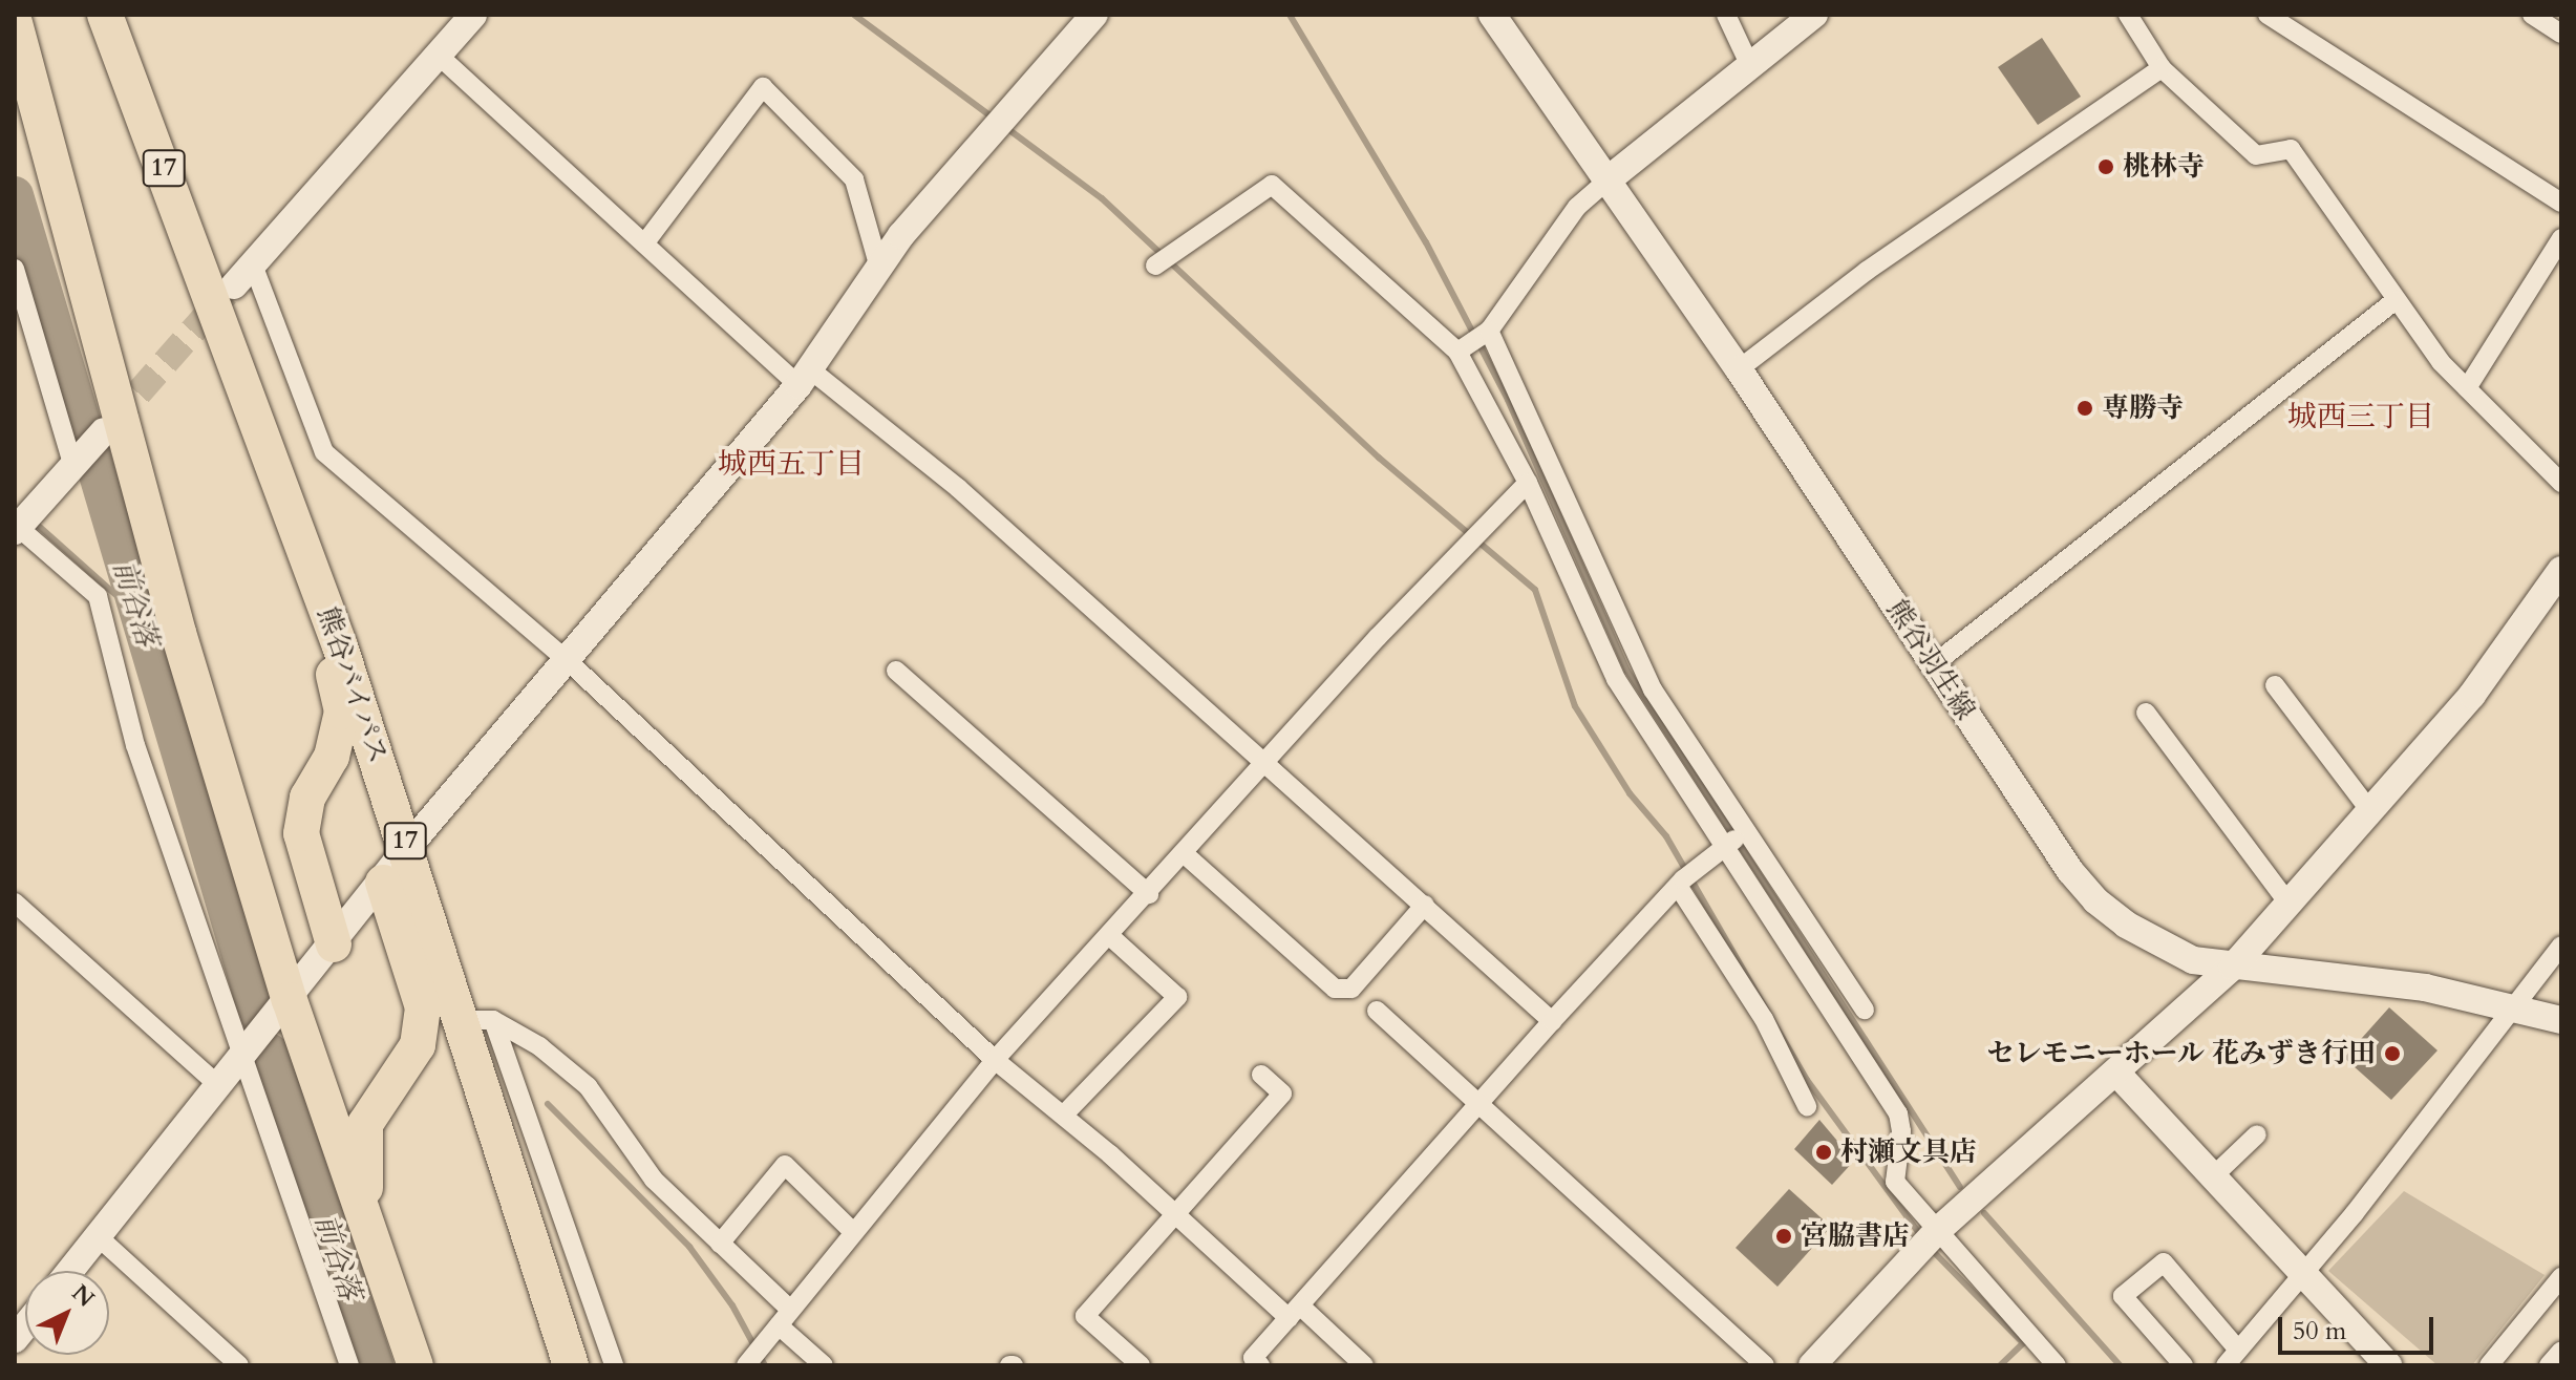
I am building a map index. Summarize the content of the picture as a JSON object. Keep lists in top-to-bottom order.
{
  "streets": {
    "highway": ["17", "熊谷バイパス"],
    "street": ["熊谷羽生線"]
  },
  "crossings": [
    ["17", "熊谷バイパス"]
  ],
  "districts": ["城西三丁目", "城西五丁目"],
  "water": ["前谷落"],
  "places": [
    "桃林寺",
    "専勝寺",
    "セレモニーホール 花みずき行田",
    "村瀬文具店",
    "宮脇書店"
  ],
  "scale_bar": "50 m",
  "north": "top right"
}
